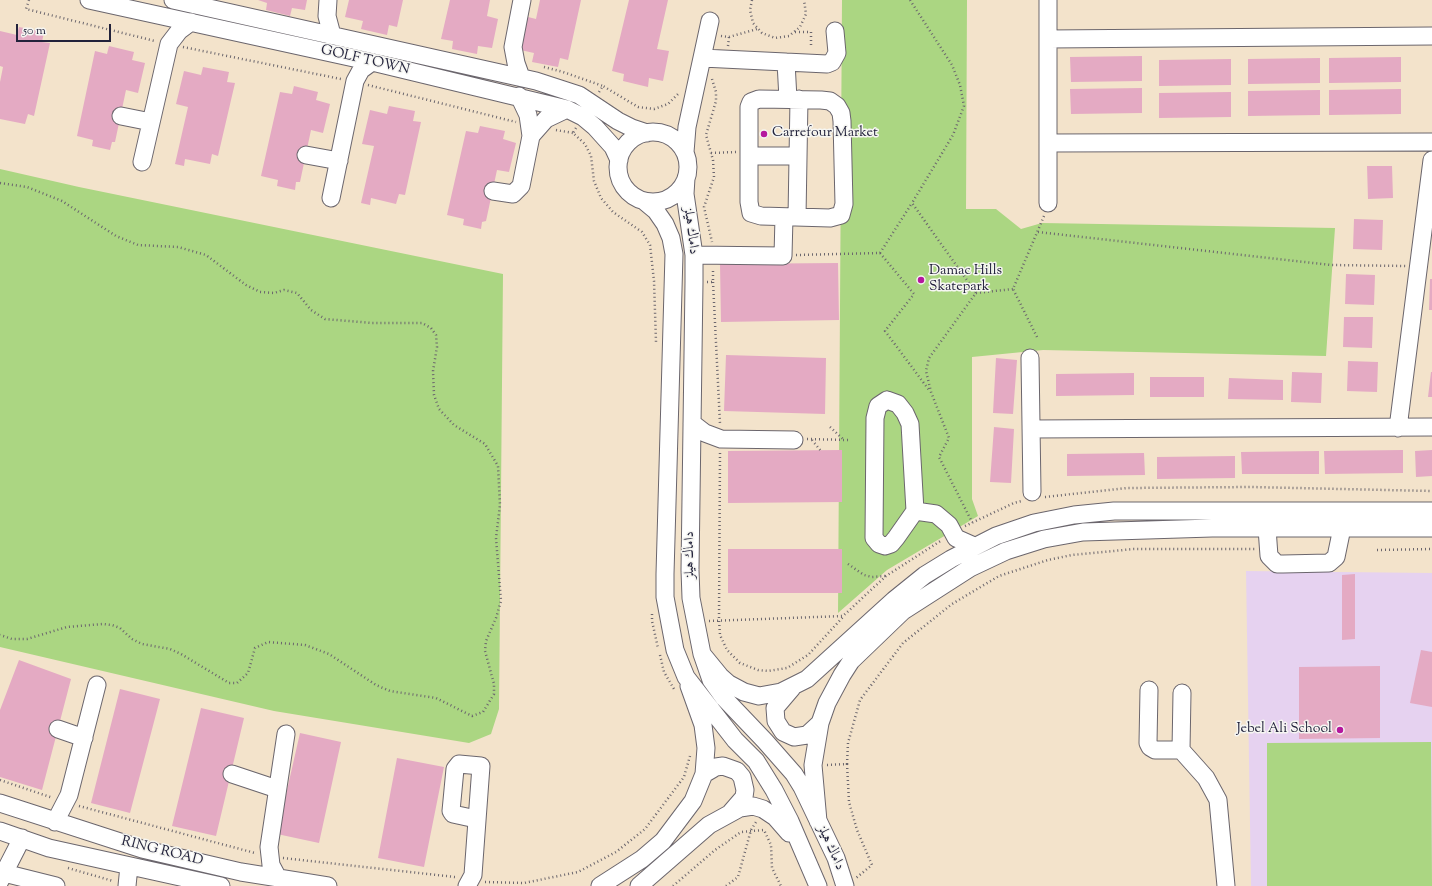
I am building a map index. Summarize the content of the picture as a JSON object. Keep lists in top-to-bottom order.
{
  "streets": {
    "street": ["GOLF TOWN", "داماك هيلز", "RING ROAD"]
  },
  "crossings": [
    ["GOLF TOWN", "داماك هيلز"]
  ],
  "places": ["Carrefour Market", "Damac Hills Skatepark", "Jebel Ali School"],
  "scale_bar": "50 m"
}
